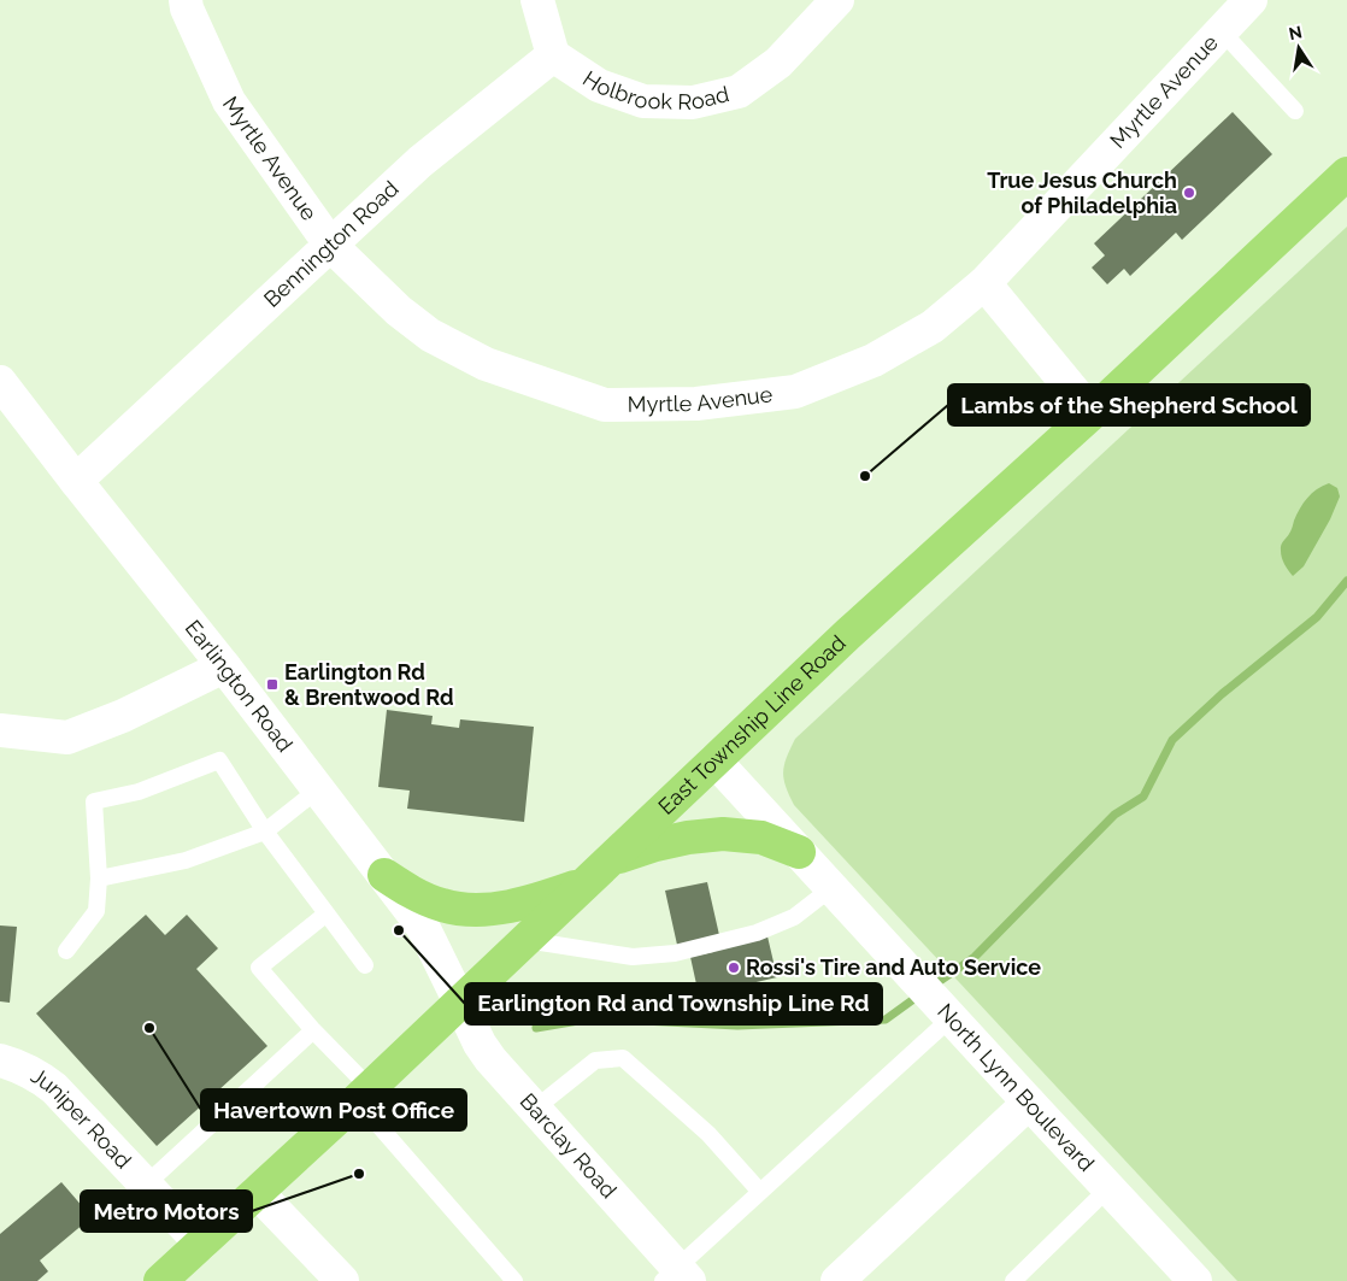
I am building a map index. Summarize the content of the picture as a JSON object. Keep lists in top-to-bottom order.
{
  "streets": {
    "highway": ["East Township Line Road"],
    "street": [
      "Holbrook Road",
      "Myrtle Avenue",
      "Bennington Road",
      "Earlington Road",
      "North Lynn Boulevard",
      "Juniper Road",
      "Barclay Road"
    ]
  },
  "crossings": [
    ["Holbrook Road", "Bennington Road"],
    ["Myrtle Avenue", "Bennington Road"],
    ["Bennington Road", "Earlington Road"],
    ["Earlington Road", "East Township Line Road"],
    ["Earlington Road", "Barclay Road"],
    ["East Township Line Road", "North Lynn Boulevard"],
    ["East Township Line Road", "Juniper Road"],
    ["East Township Line Road", "Barclay Road"]
  ],
  "places": {
    "other": [
      "True Jesus Church of Philadelphia",
      "Lambs of the Shepherd School",
      "Earlington Rd and Township Line Rd",
      "Rossi's Tire and Auto Service",
      "Havertown Post Office",
      "Metro Motors"
    ],
    "transit": ["Earlington Rd & Brentwood Rd"]
  },
  "north": "top"
}
